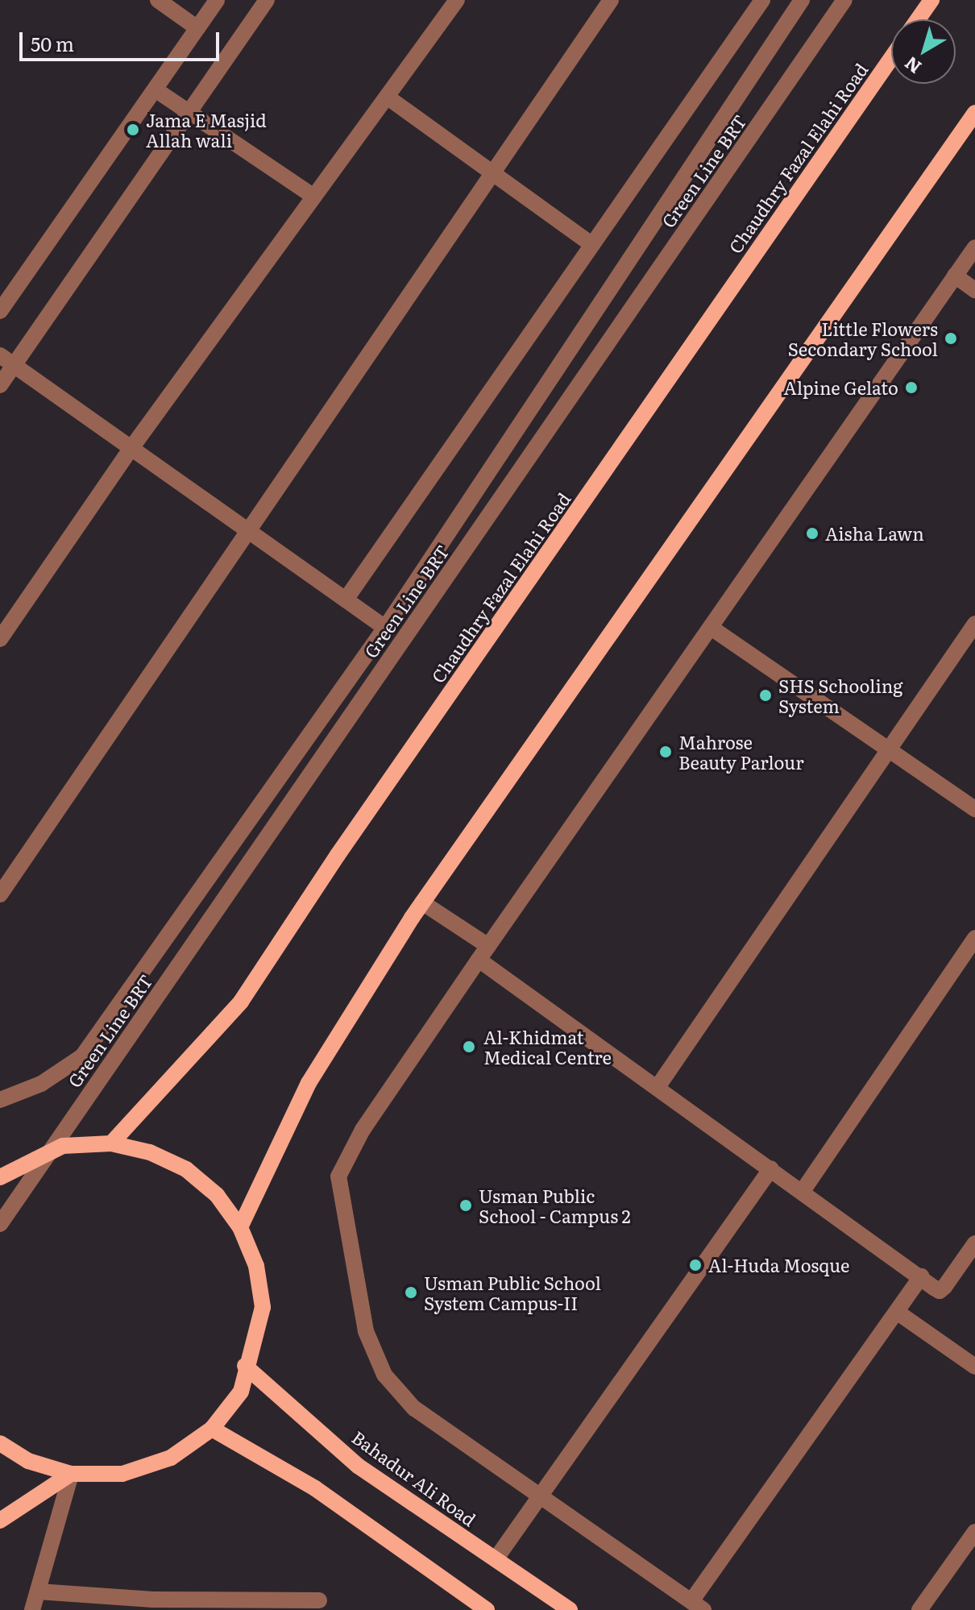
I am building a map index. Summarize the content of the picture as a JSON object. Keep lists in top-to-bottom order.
{
  "streets": {
    "main road": ["Chaudhry Fazal Elahi Road", "Bahadur Ali Road"],
    "street": ["Green Line BRT"]
  },
  "places": [
    "Jama E Masjid Allah wali",
    "Little Flowers Secondary School",
    "Alpine Gelato",
    "Aisha Lawn",
    "SHS Schooling System",
    "Mahrose Beauty Parlour",
    "Al-Khidmat Medical Centre",
    "Usman Public School - Campus 2",
    "Al-Huda Mosque",
    "Usman Public School System Campus-II"
  ],
  "scale_bar": "50 m",
  "north": "bottom left"
}
